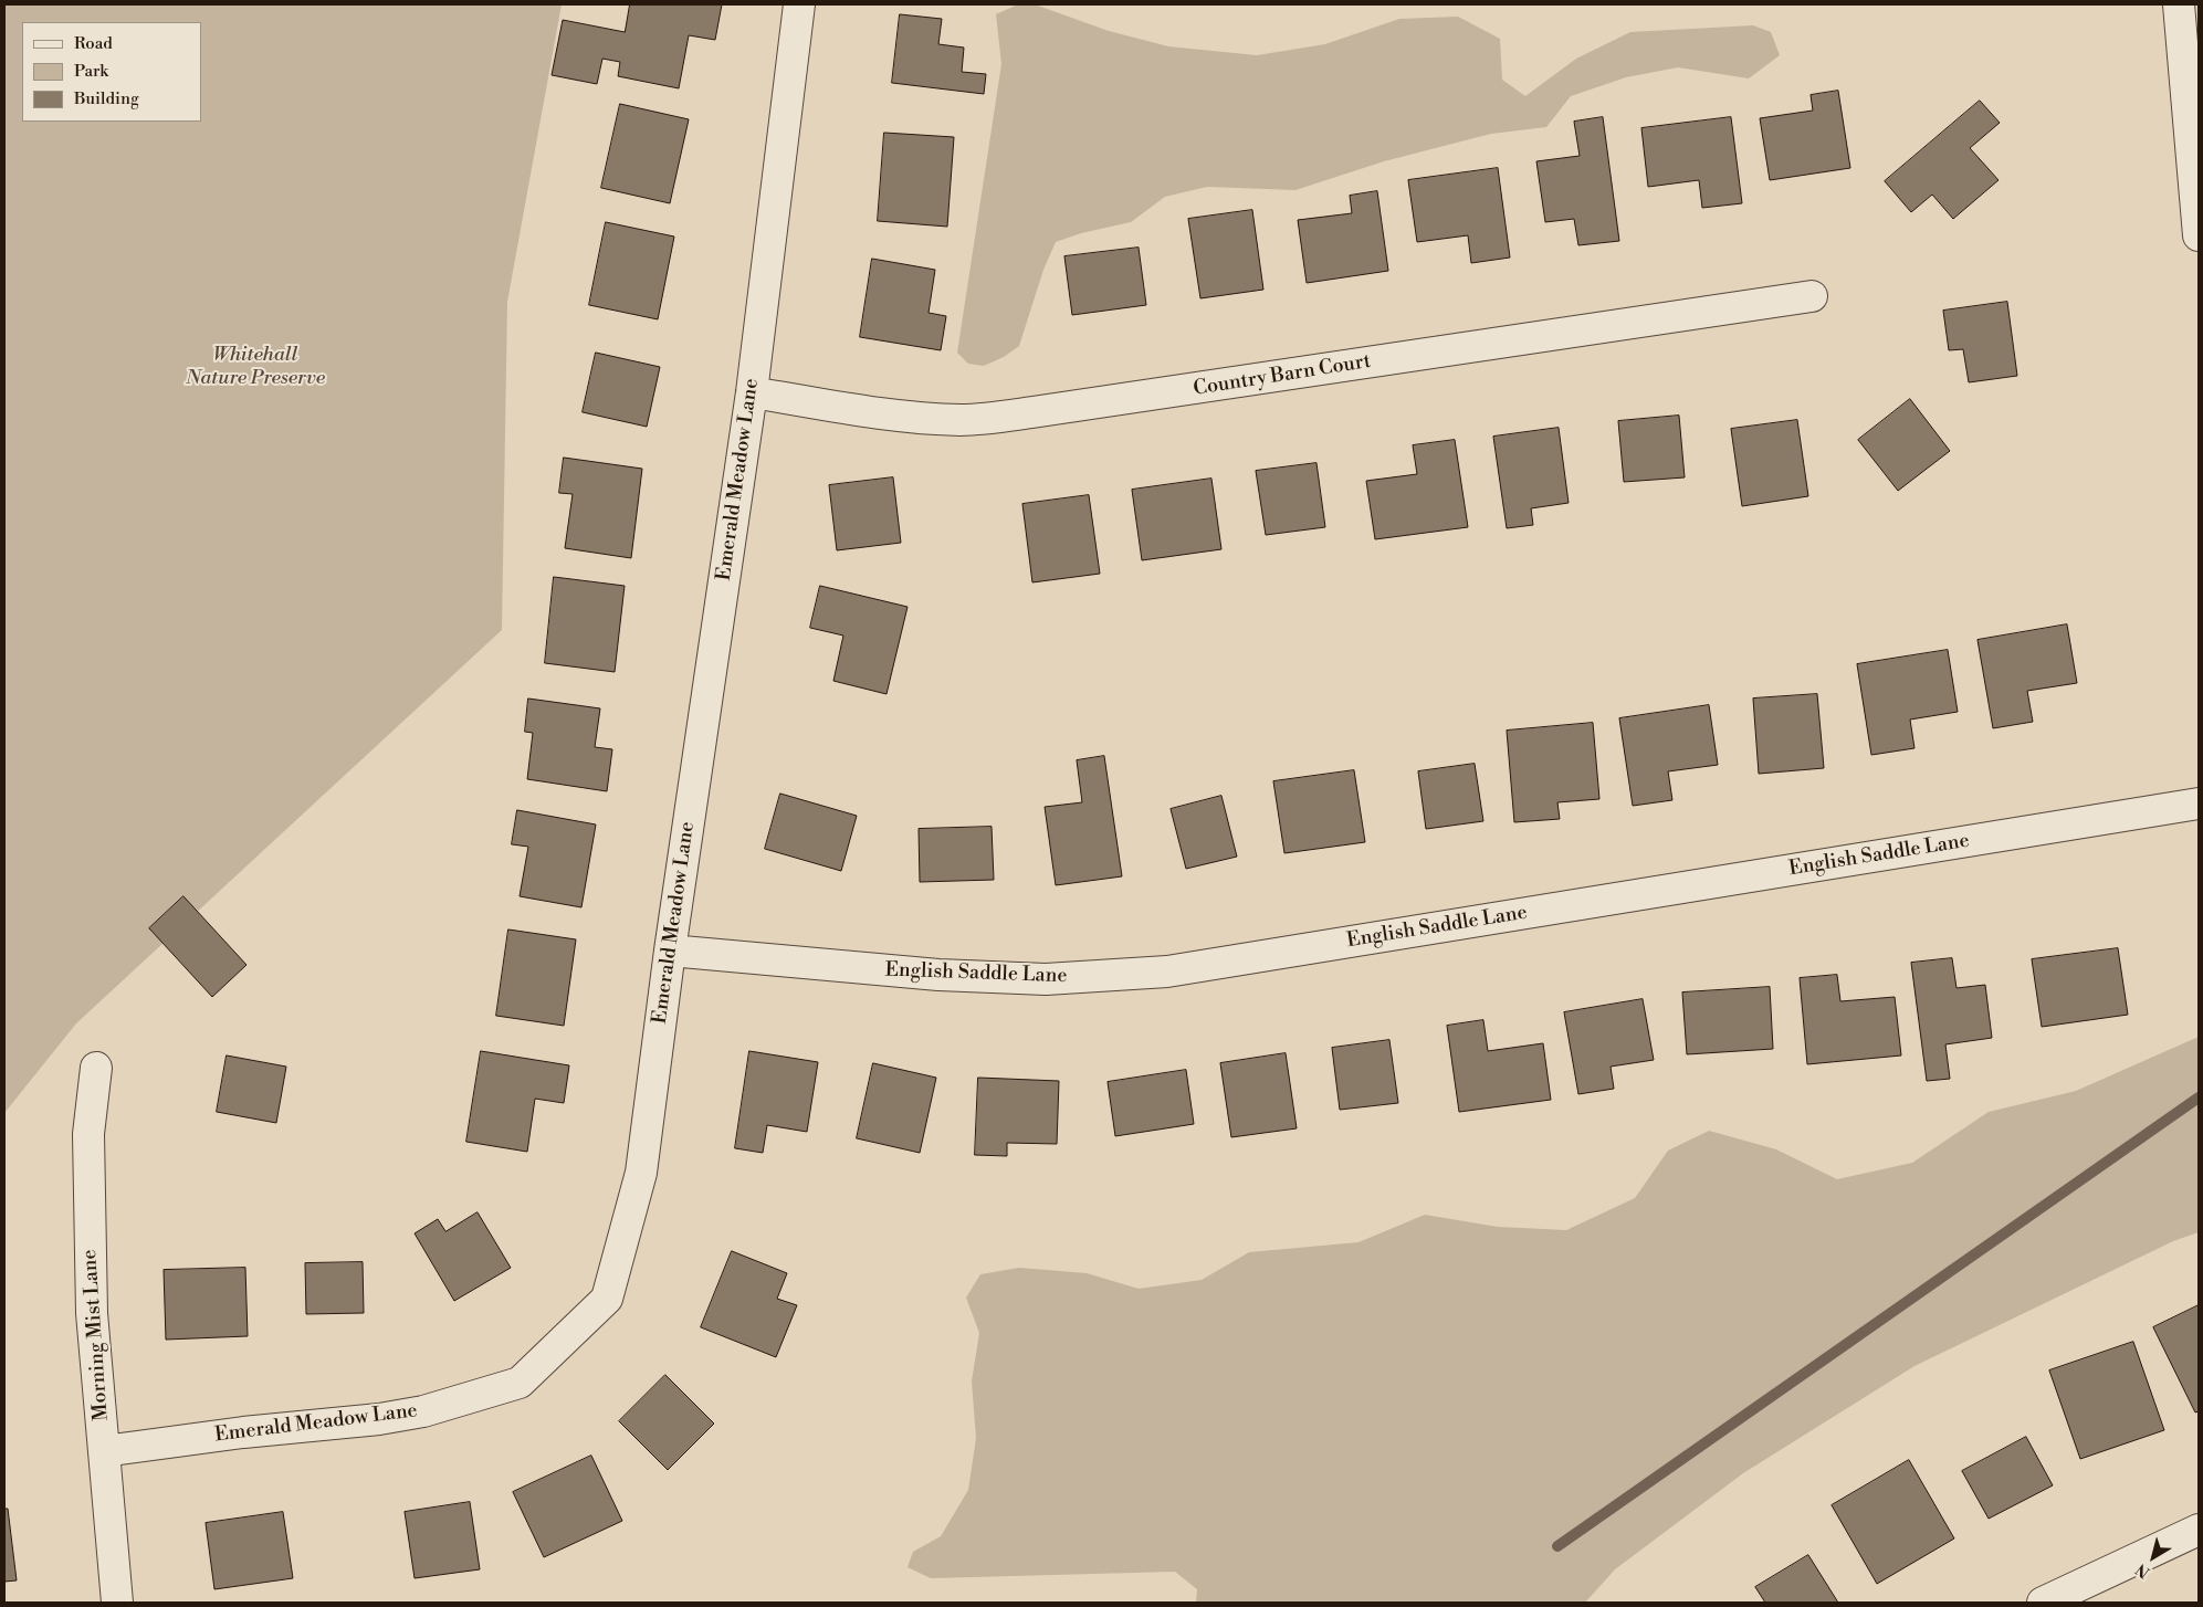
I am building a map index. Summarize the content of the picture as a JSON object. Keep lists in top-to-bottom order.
{
  "streets": {
    "street": [
      "Country Barn Court",
      "Emerald Meadow Lane",
      "English Saddle Lane",
      "Morning Mist Lane"
    ]
  },
  "crossings": [
    ["Country Barn Court", "Emerald Meadow Lane"],
    ["Emerald Meadow Lane", "English Saddle Lane"],
    ["Emerald Meadow Lane", "Morning Mist Lane"]
  ],
  "parks": ["Whitehall Nature Preserve"],
  "legend": ["Road", "Park", "Building"],
  "north": "bottom left"
}
